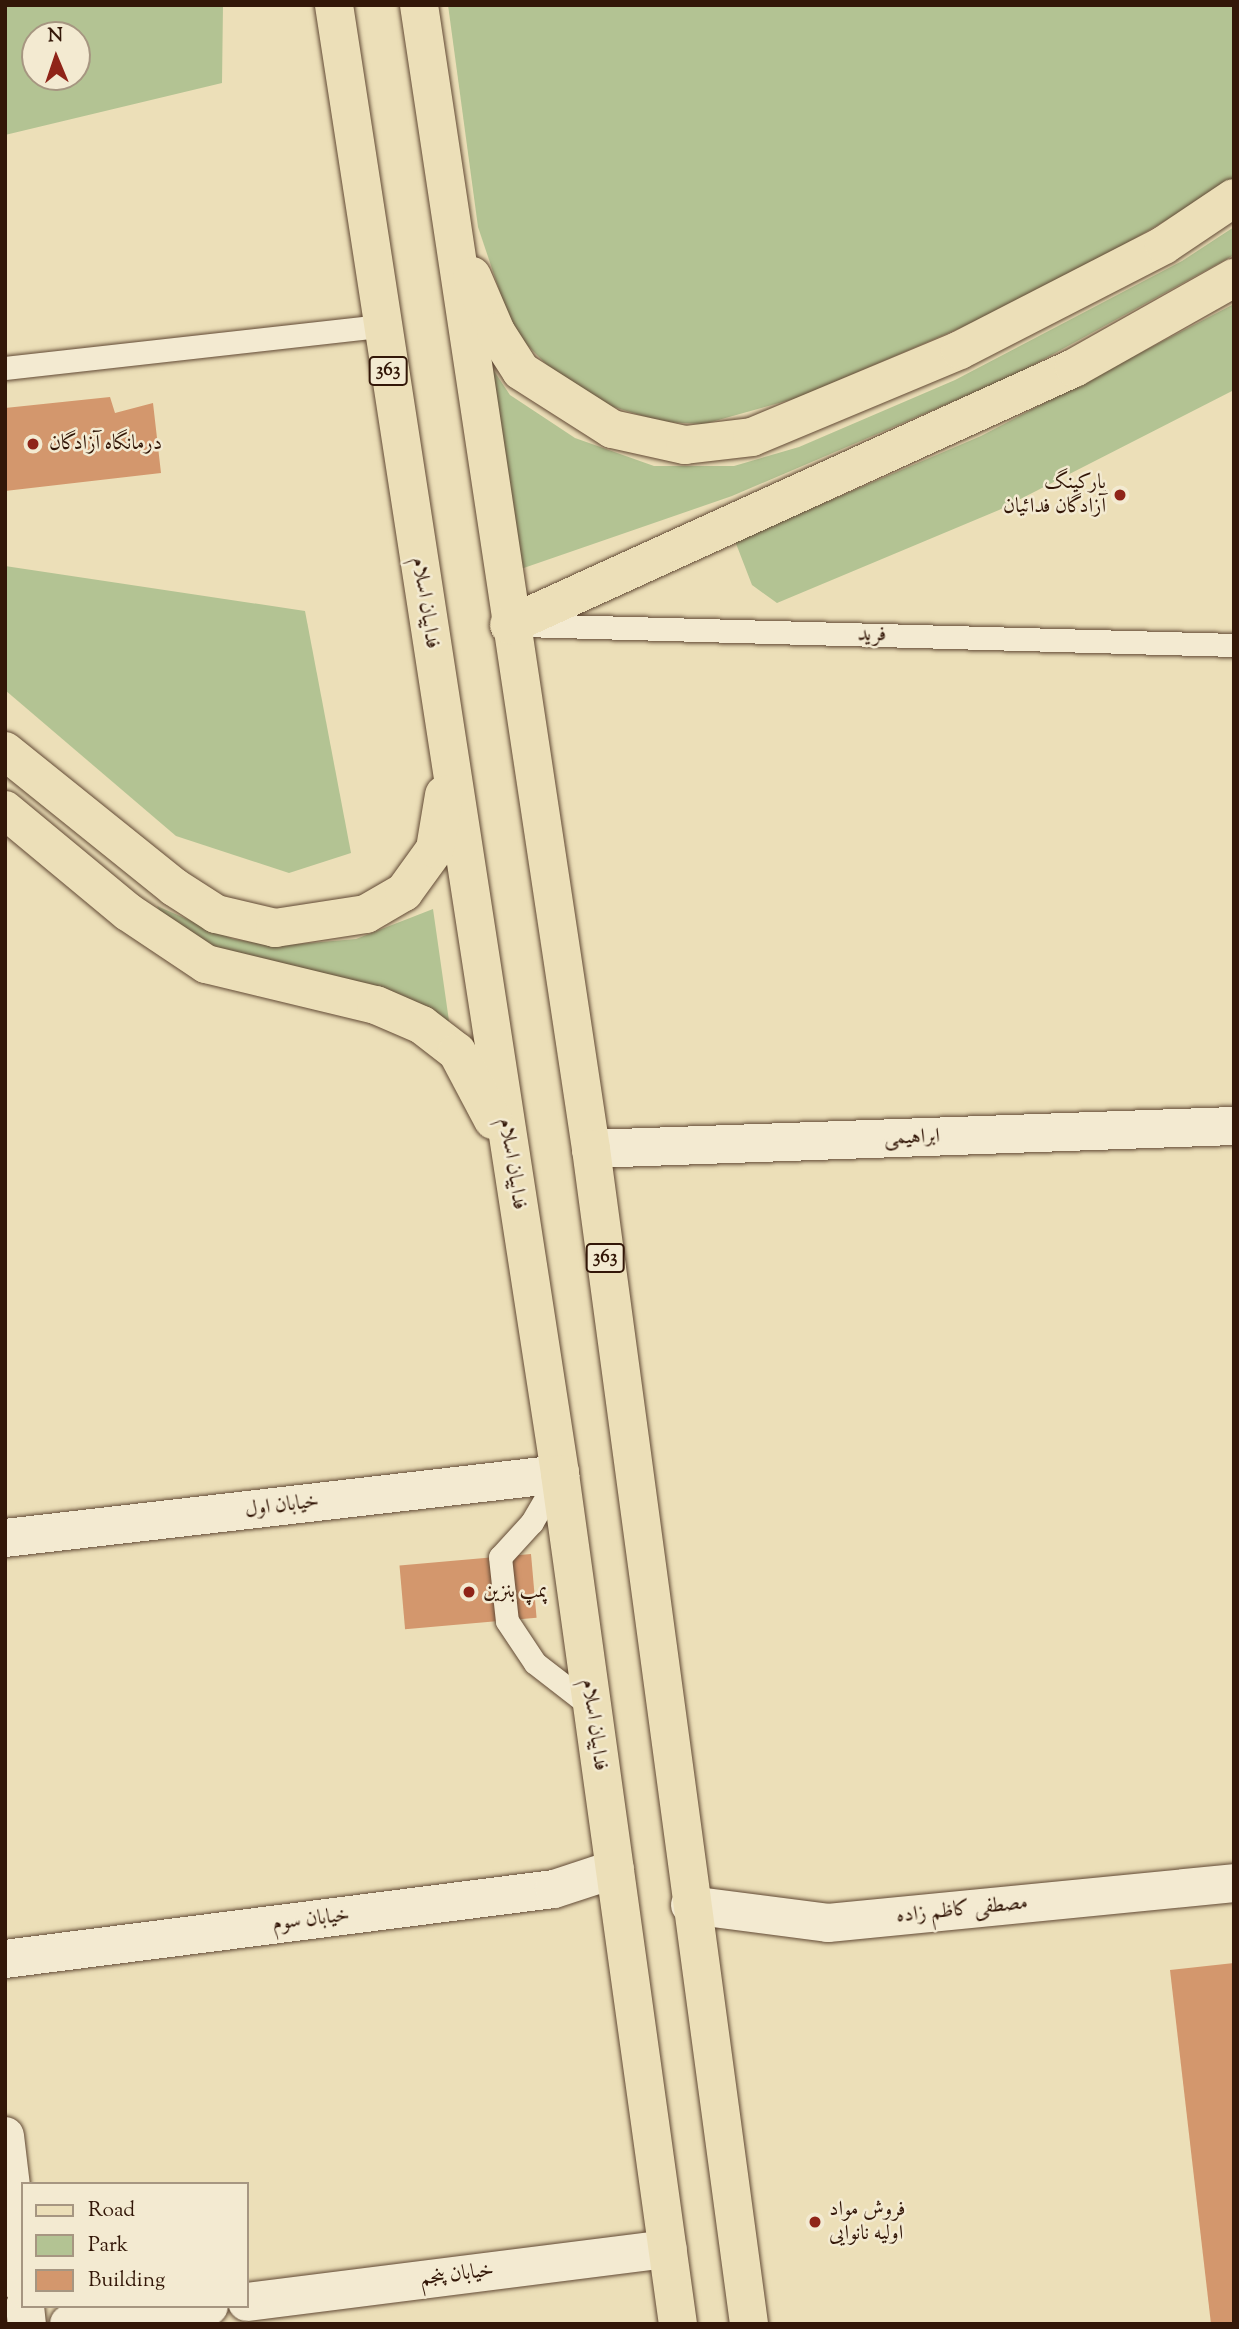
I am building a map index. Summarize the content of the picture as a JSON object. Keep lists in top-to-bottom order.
{
  "streets": {
    "main road": ["363", "فداییان اسلام"],
    "street": [
      "ابراهیمی",
      "خیابان اول",
      "مصطفی کاظم زاده",
      "خیابان سوم",
      "خیابان پنجم"
    ],
    "lane": ["فرید"]
  },
  "crossings": [
    ["363", "فرید"],
    ["363", "ابراهیمی"],
    ["363", "مصطفی کاظم زاده"],
    ["فداییان اسلام", "خیابان اول"],
    ["فداییان اسلام", "خیابان سوم"],
    ["فداییان اسلام", "خیابان پنجم"]
  ],
  "places": [
    "درمانگاه آزادگان",
    "پارکینگ آزادگان فدائیان",
    "پمپ بنزین",
    "فروش مواد اولیه نانوایی"
  ],
  "legend": ["Road", "Park", "Building"],
  "north": "top"
}
